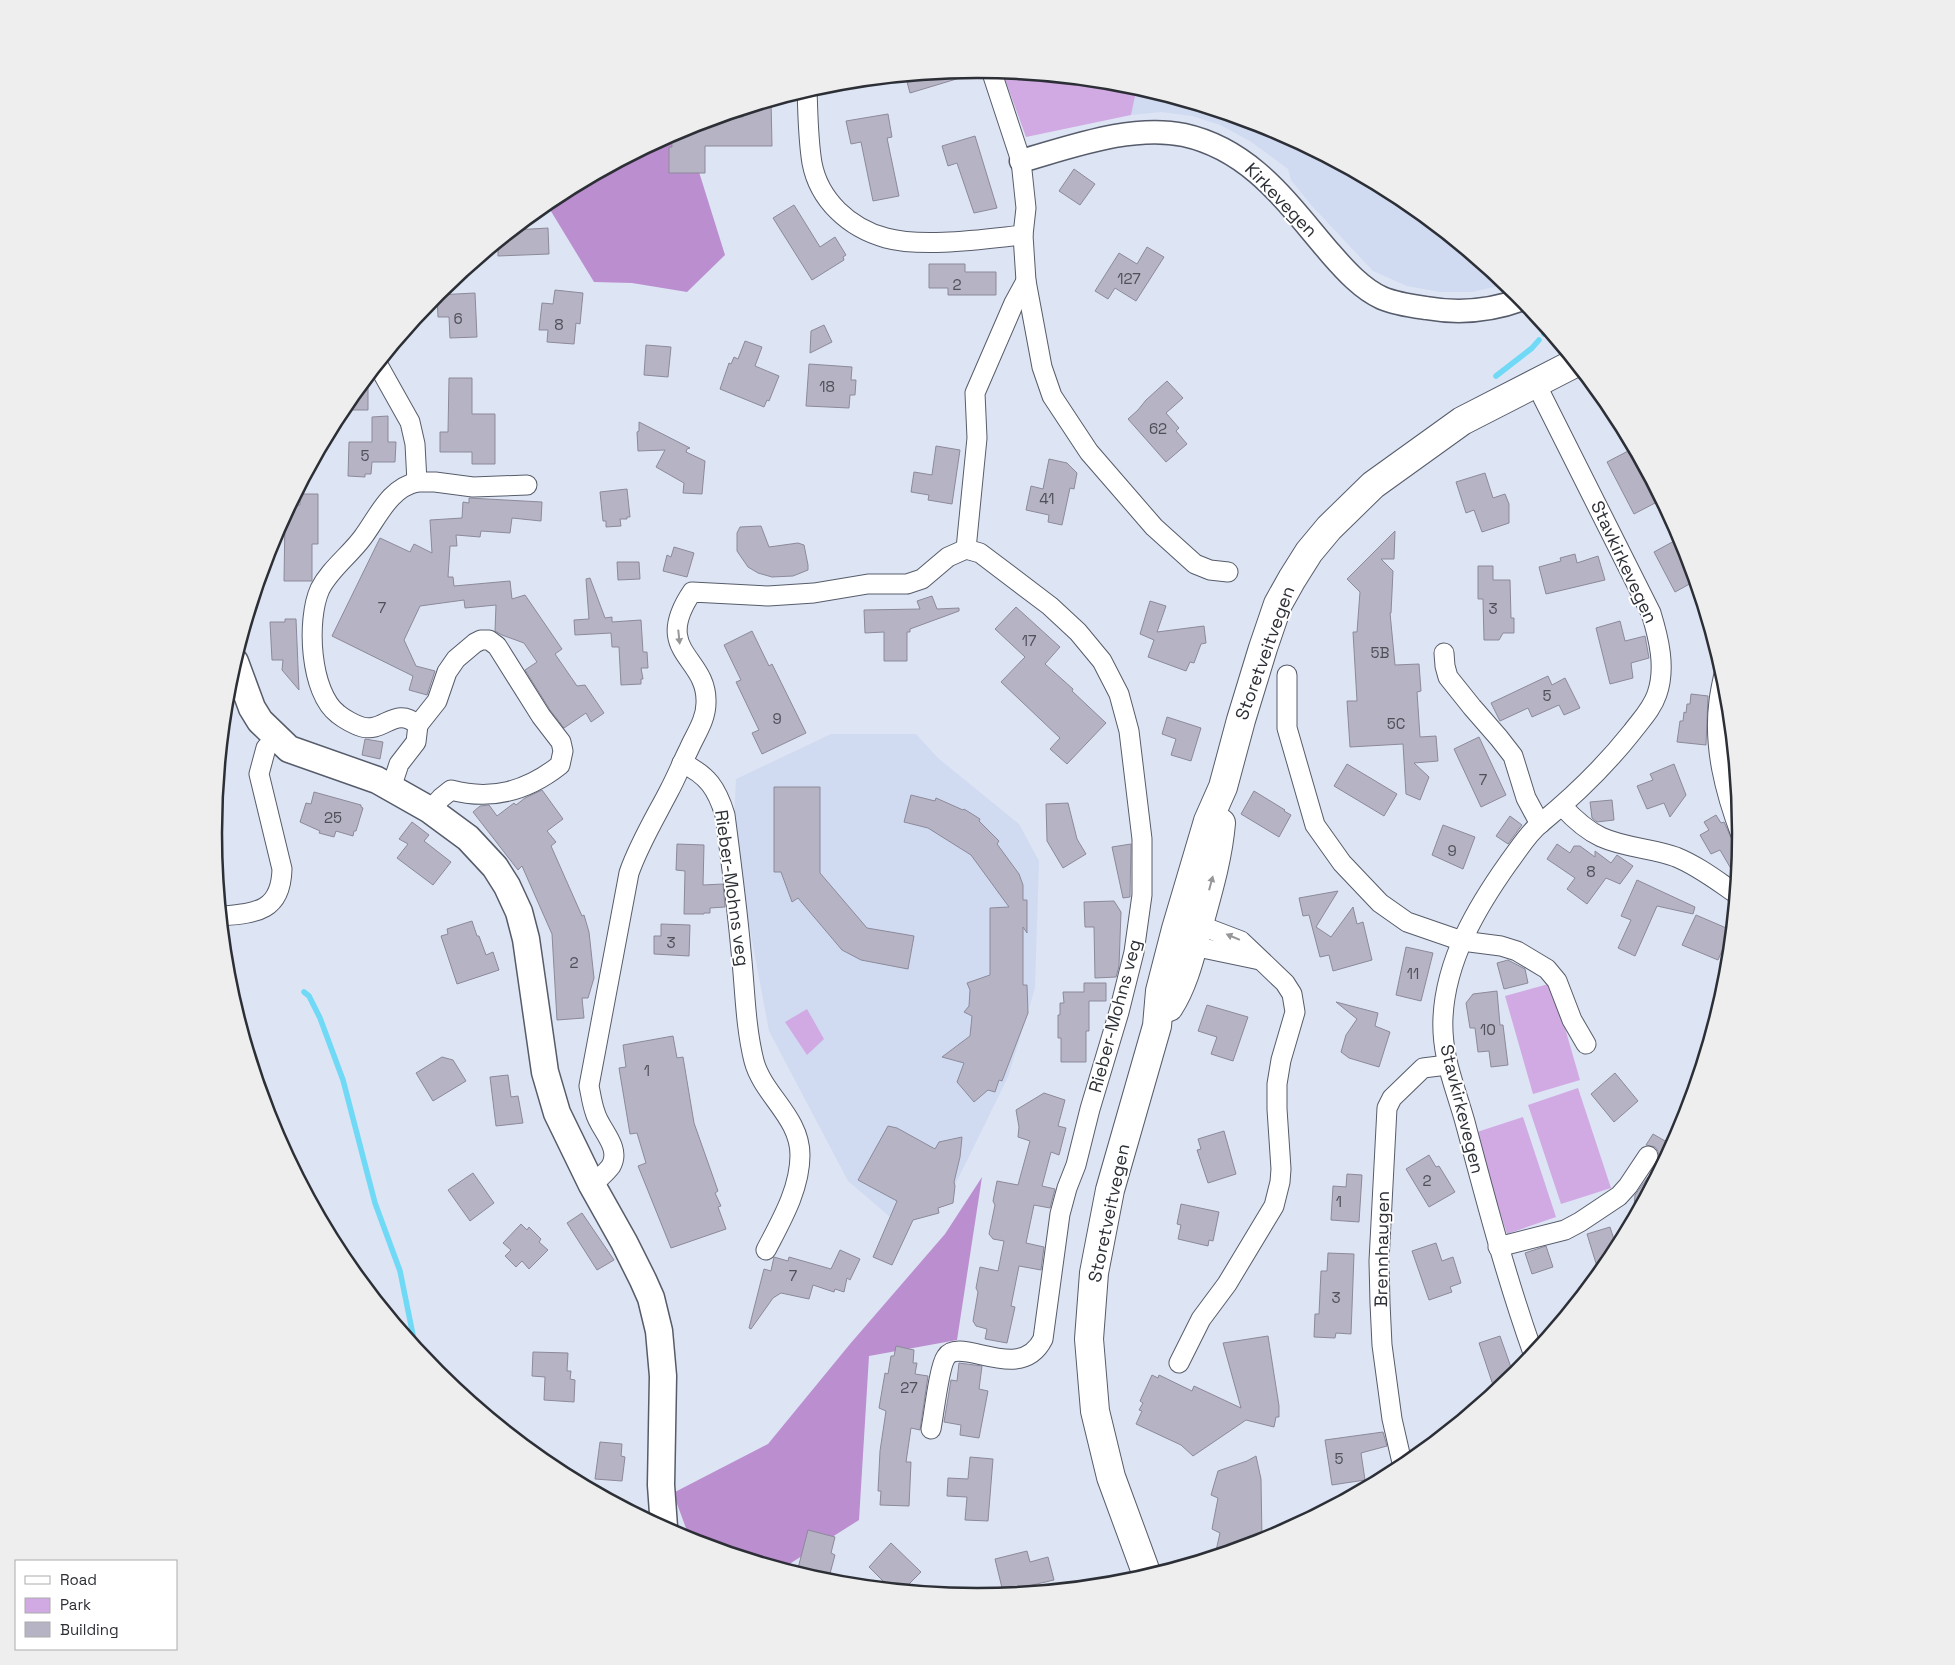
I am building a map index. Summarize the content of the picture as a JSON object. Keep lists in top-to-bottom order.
{
  "streets": {
    "main road": ["Storetveitvegen"],
    "street": [
      "Kirkevegen",
      "Stavkirkevegen",
      "Rieber-Mohns veg",
      "Brennhaugen"
    ]
  },
  "crossings": [
    ["Stavkirkevegen", "Storetveitvegen"],
    ["Stavkirkevegen", "Brennhaugen"]
  ],
  "house_numbers": [
    "127",
    "2",
    "6",
    "8",
    "18",
    "62",
    "5",
    "41",
    "7",
    "3",
    "17",
    "5B",
    "5",
    "9",
    "5C",
    "7",
    "25",
    "9",
    "8",
    "3",
    "2",
    "11",
    "10",
    "1",
    "2",
    "1",
    "7",
    "3",
    "27",
    "5"
  ],
  "legend": ["Road", "Park", "Building"]
}
